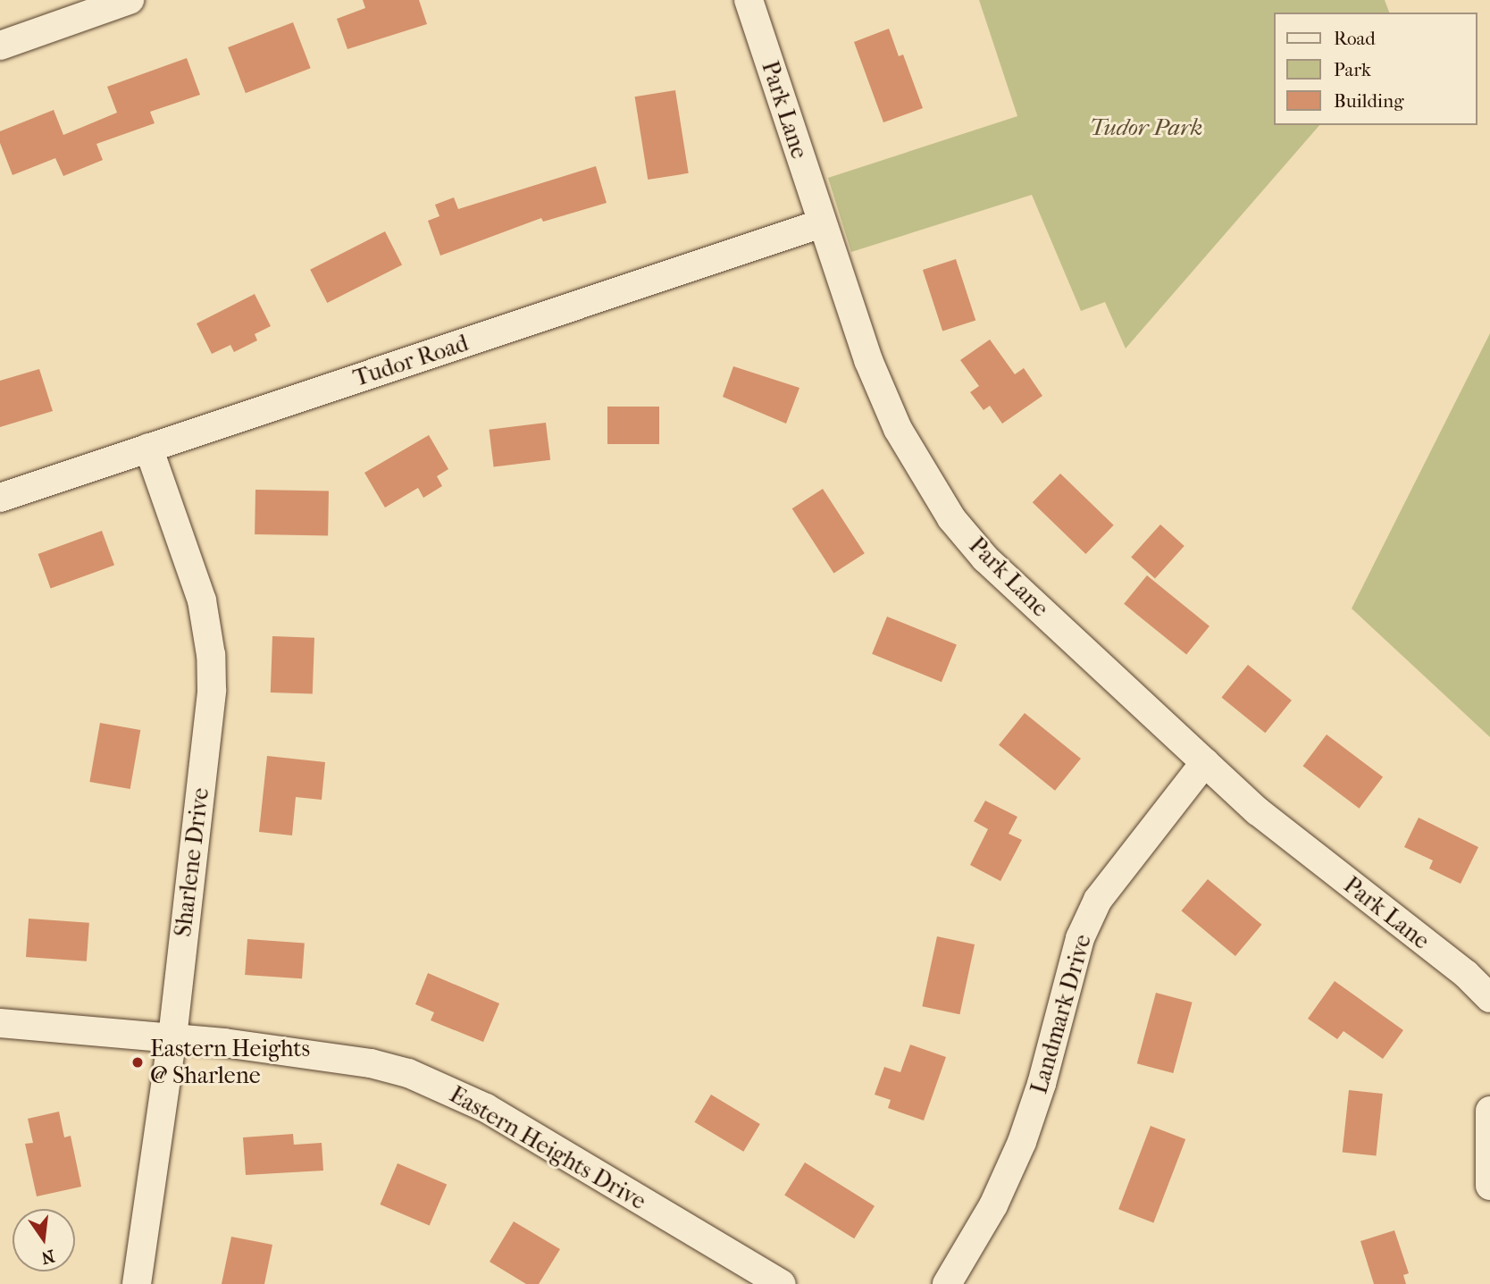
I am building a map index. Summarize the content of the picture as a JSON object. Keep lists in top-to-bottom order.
{
  "streets": {
    "street": [
      "Park Lane",
      "Tudor Road",
      "Sharlene Drive",
      "Landmark Drive",
      "Eastern Heights Drive"
    ]
  },
  "crossings": [
    ["Park Lane", "Tudor Road"],
    ["Park Lane", "Landmark Drive"],
    ["Tudor Road", "Sharlene Drive"],
    ["Sharlene Drive", "Eastern Heights Drive"]
  ],
  "parks": ["Tudor Park"],
  "places": ["Eastern Heights @ Sharlene"],
  "legend": ["Road", "Park", "Building"],
  "north": "bottom"
}
